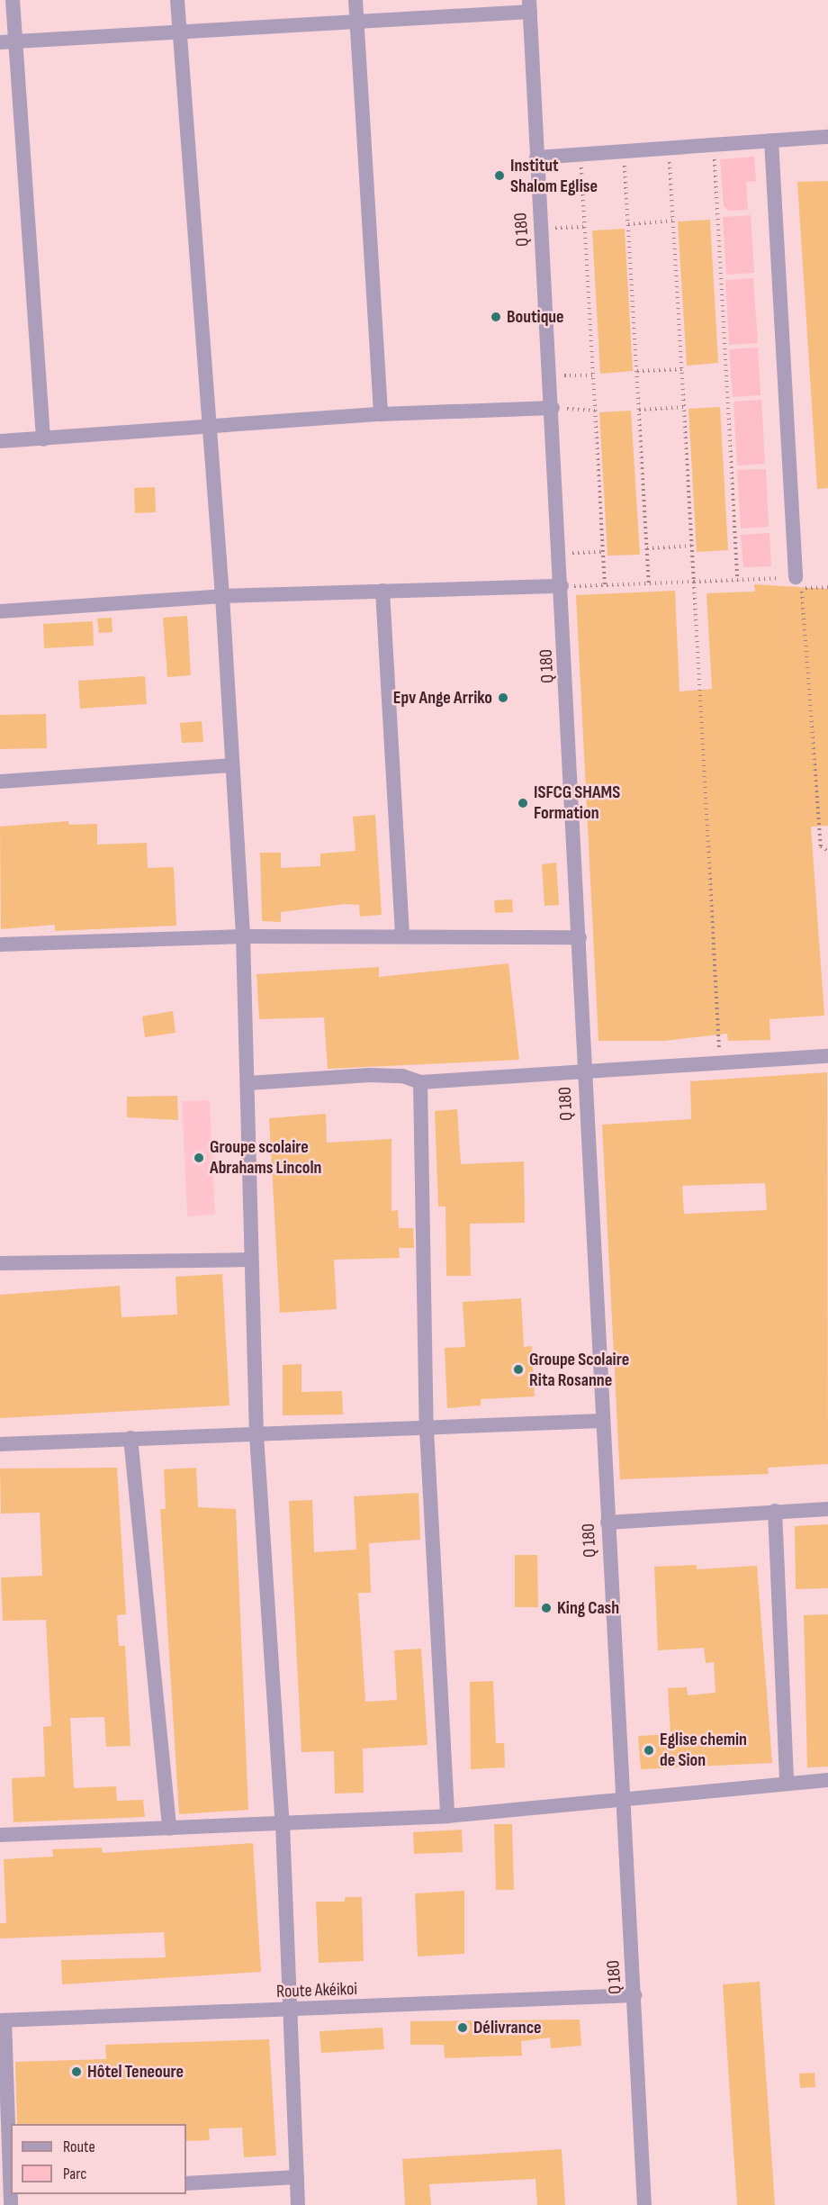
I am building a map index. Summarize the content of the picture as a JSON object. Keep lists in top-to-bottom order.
{
  "streets": {
    "street": ["Q 180", "Route Akéikoi"]
  },
  "crossings": [
    ["Q 180", "Route Akéikoi"]
  ],
  "places": [
    "Institut Shalom Eglise",
    "Boutique",
    "Epv Ange Arriko",
    "ISFCG SHAMS Formation",
    "Groupe scolaire Abrahams Lincoln",
    "Groupe Scolaire Rita Rosanne",
    "King Cash",
    "Eglise chemin de Sion",
    "Délivrance",
    "Hôtel Teneoure"
  ],
  "legend": ["Route", "Parc"]
}
